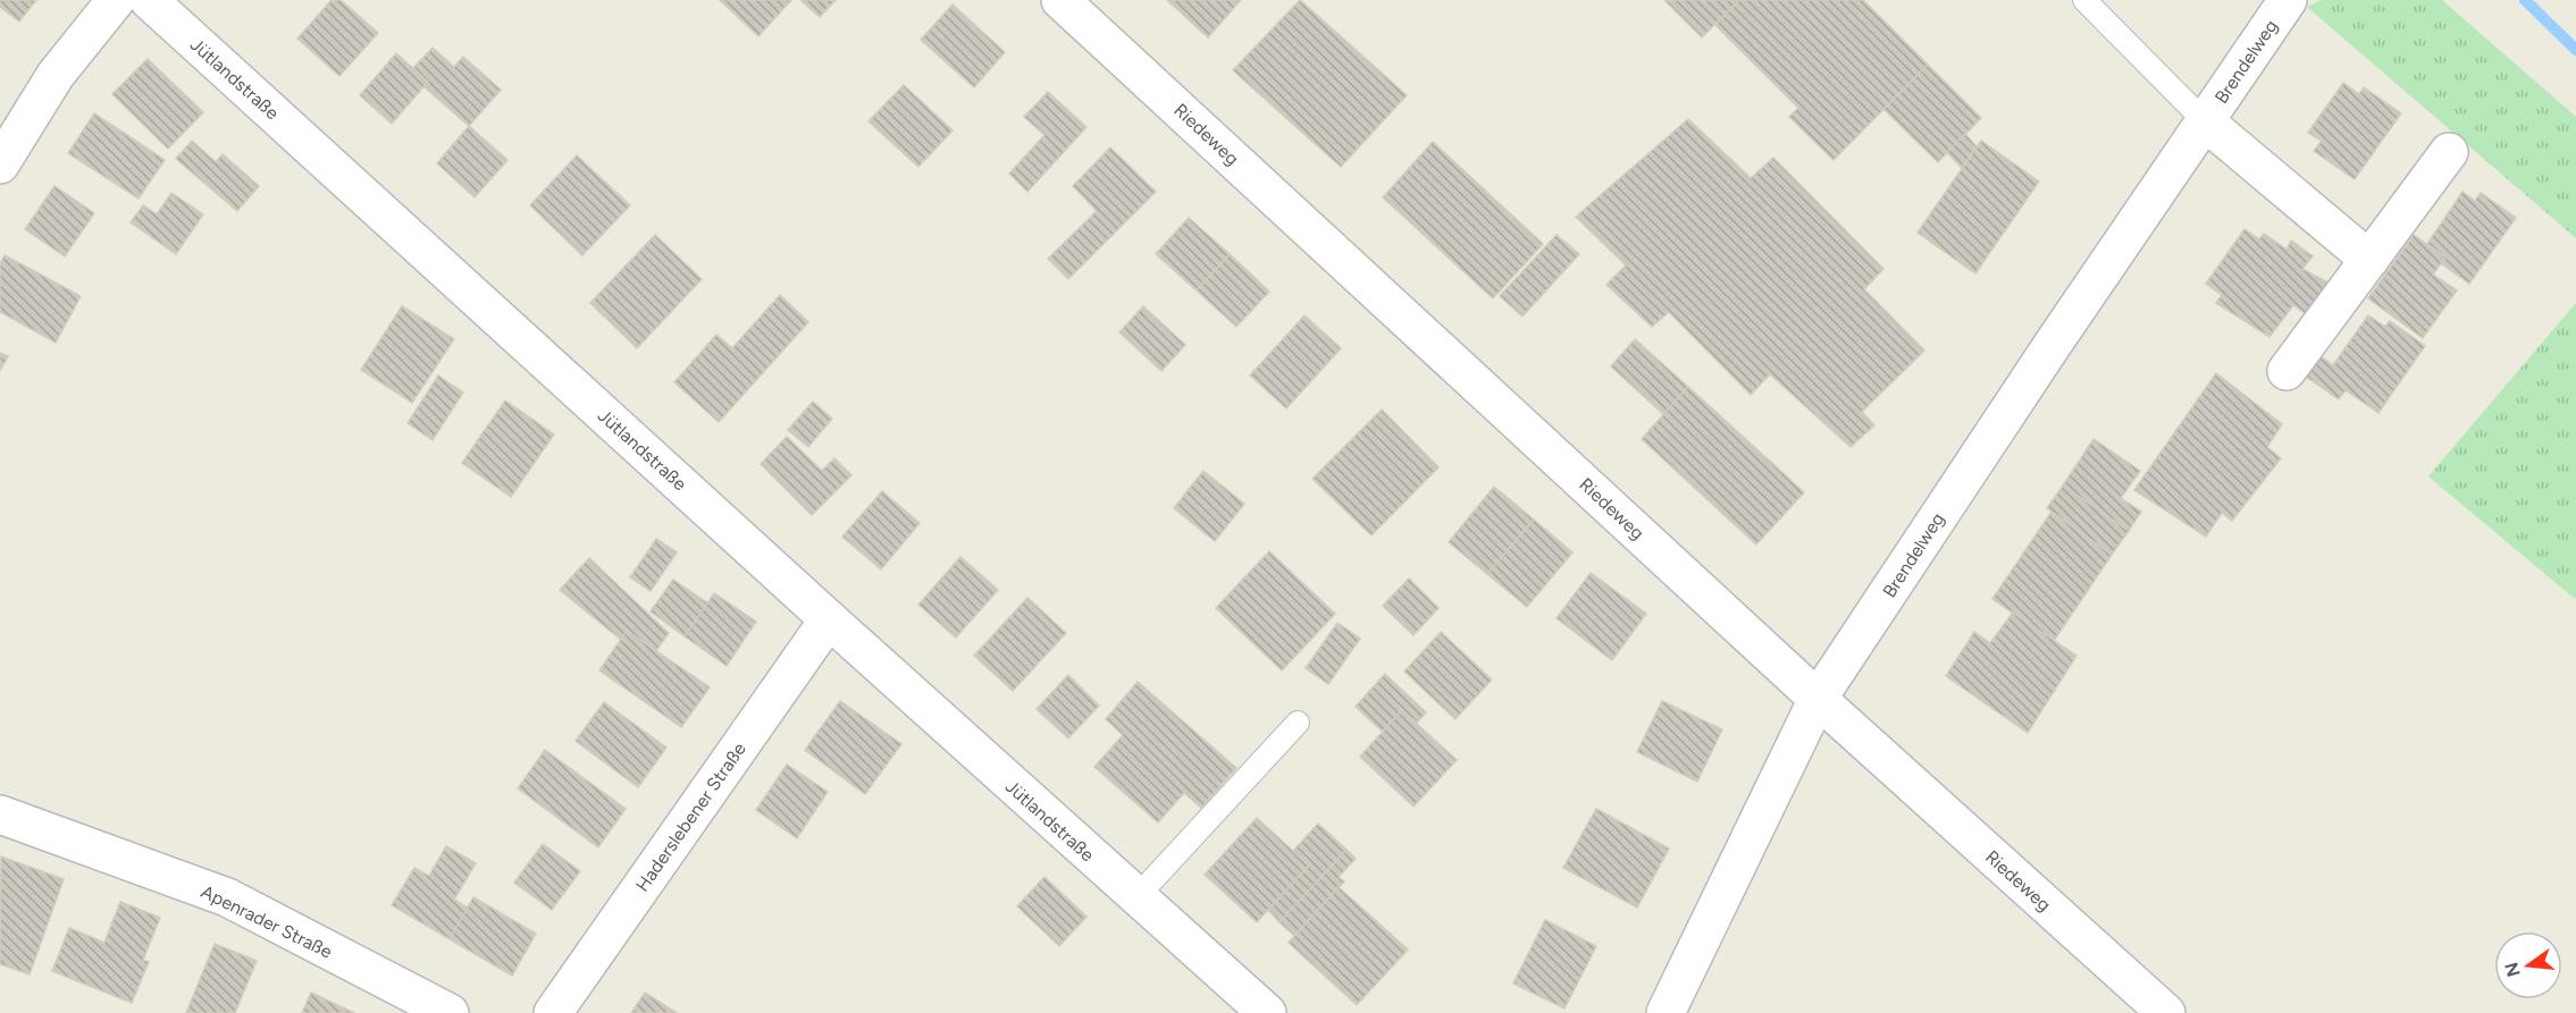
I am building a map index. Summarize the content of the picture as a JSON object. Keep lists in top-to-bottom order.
{
  "streets": {
    "street": [
      "Brendelweg",
      "Jütlandstraße",
      "Riedeweg",
      "Haderslebener Straße",
      "Apenrader Straße"
    ]
  },
  "crossings": [
    ["Brendelweg", "Riedeweg"],
    ["Jütlandstraße", "Haderslebener Straße"]
  ],
  "north": "left"
}
